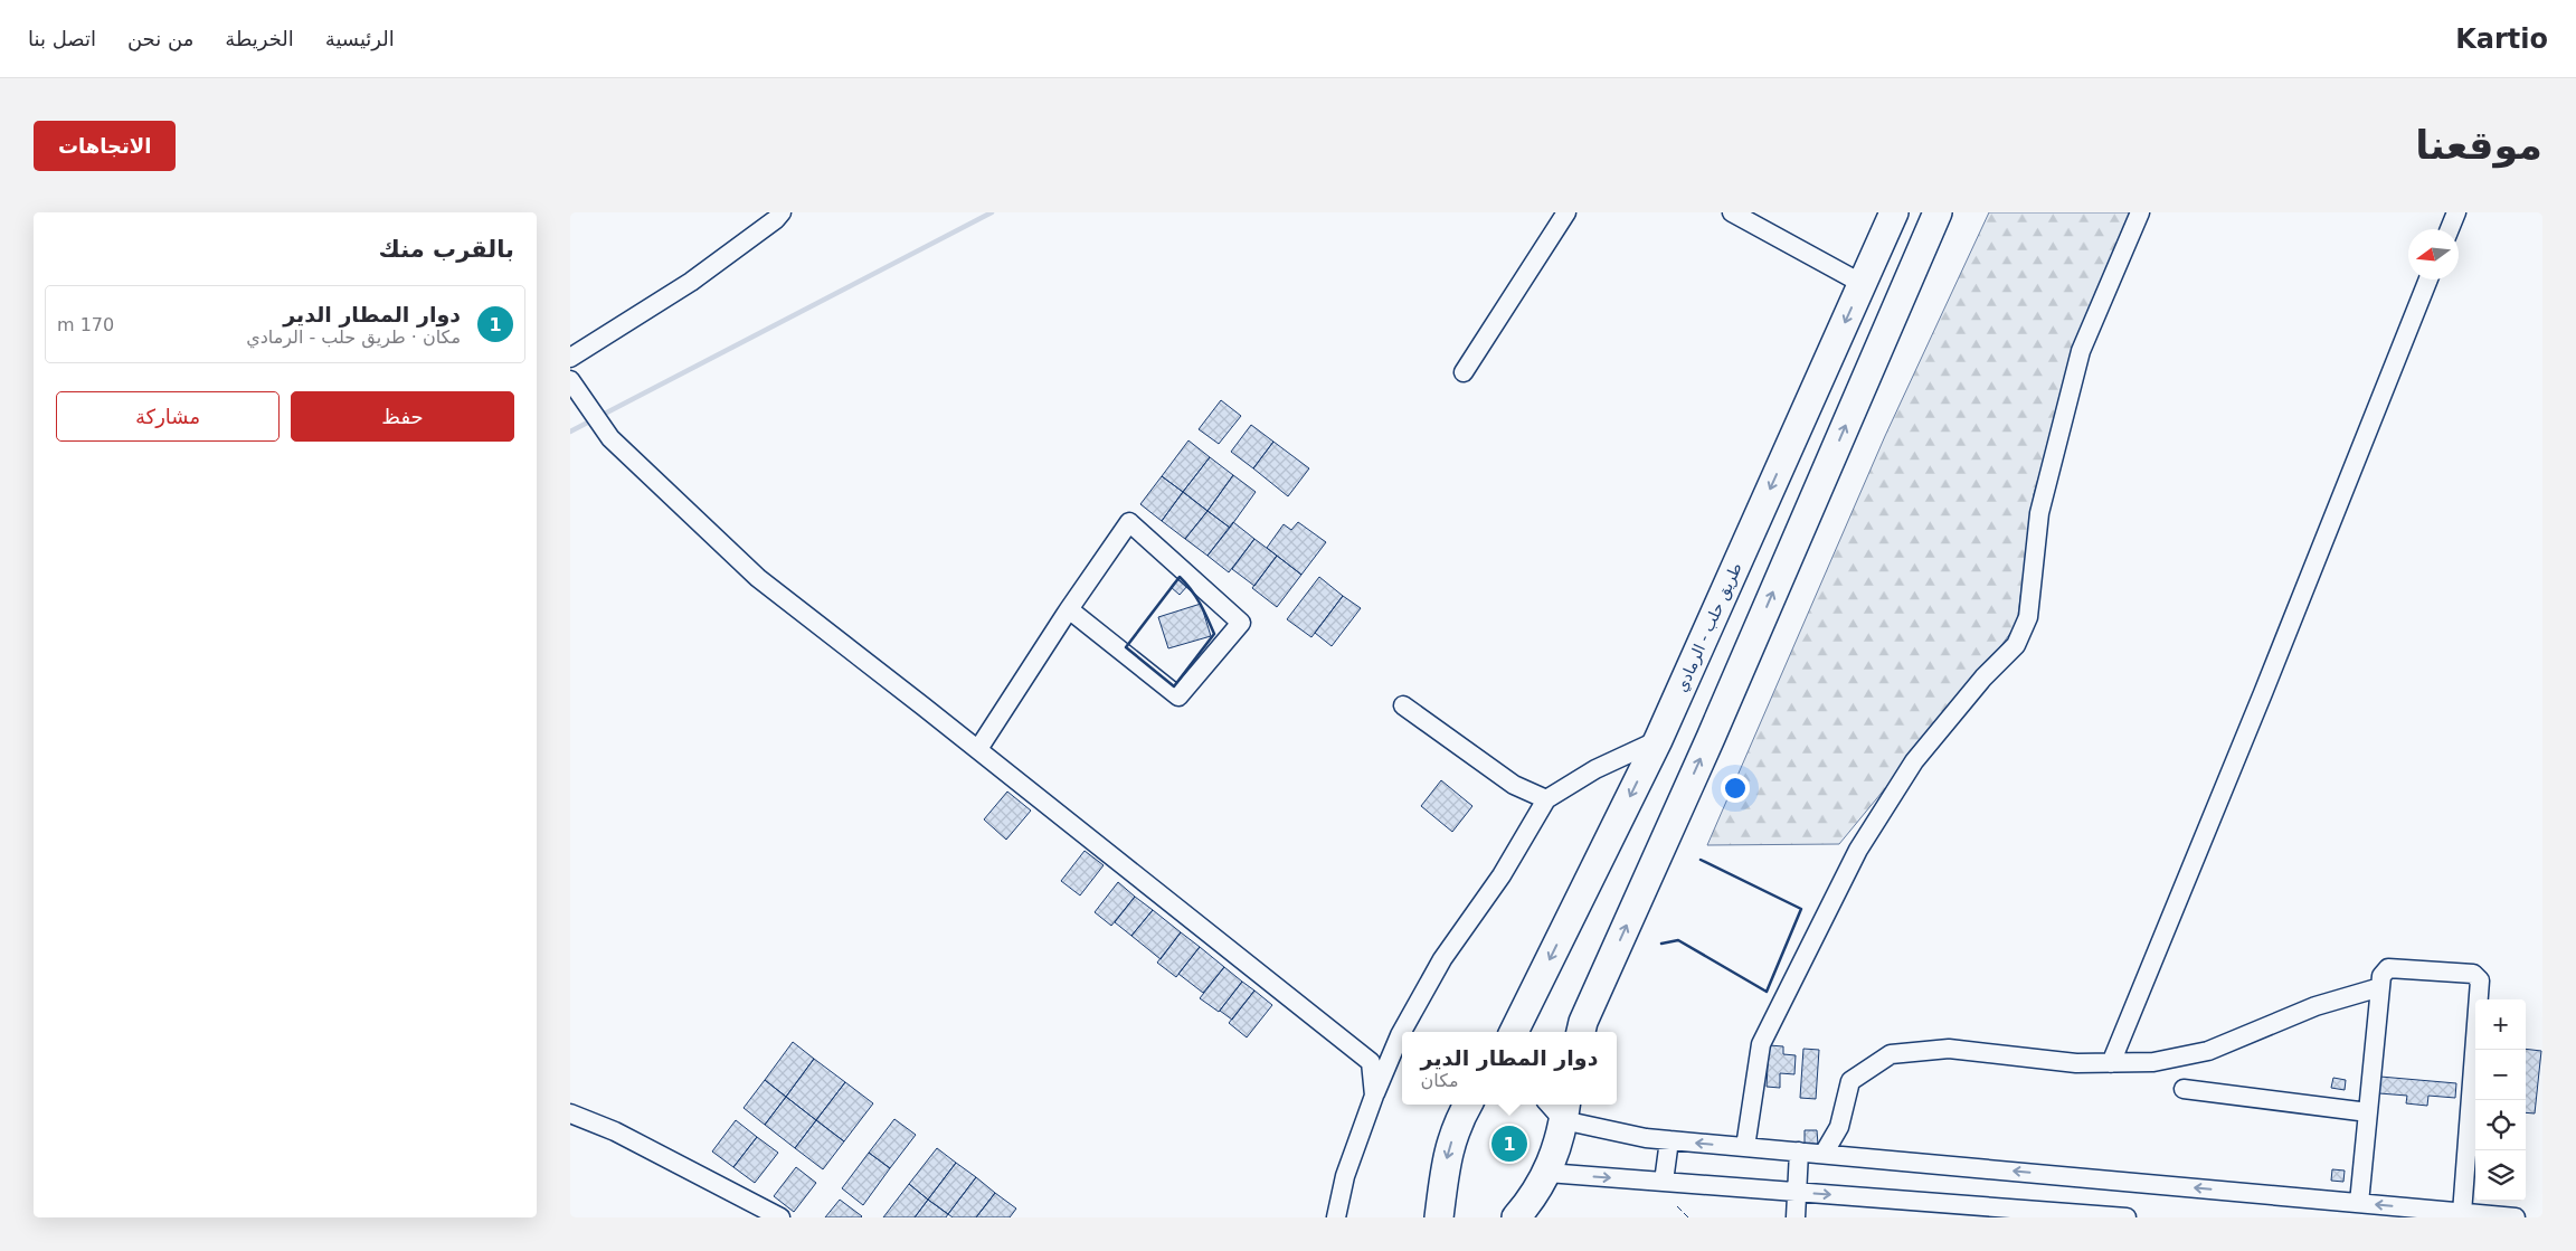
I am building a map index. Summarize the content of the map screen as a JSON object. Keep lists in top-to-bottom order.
{
  "streets": {
    "highway": ["طريق حلب - الرمادي"]
  },
  "north": "left",
  "page": {
    "header": "Kartio",
    "nav": [
      "الرئيسية",
      "الخريطة",
      "من نحن",
      "اتصل بنا"
    ],
    "buttons": [
      "الاتجاهات",
      ["حفظ", "مشاركة"]
    ],
    "title": "موقعنا",
    "heading": "بالقرب منك",
    "list": [
      {
        "mark": "1",
        "name": "دوار المطار الدير",
        "note": "مكان · طريق حلب - الرمادي",
        "value": "170 m"
      }
    ],
    "map_buttons": ["+", "−"],
    "popup": ["دوار المطار الدير", "مكان"],
    "pins": "1"
  }
}
